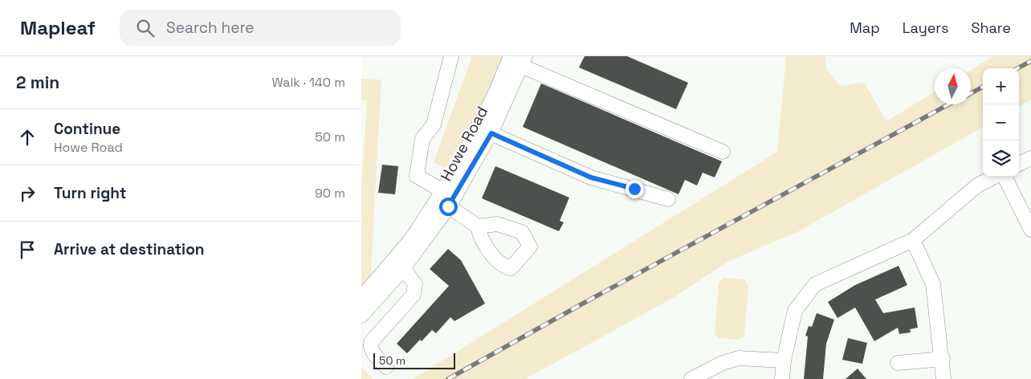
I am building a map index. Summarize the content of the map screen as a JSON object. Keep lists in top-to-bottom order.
{
  "streets": {
    "street": ["Howe Road"]
  },
  "scale_bar": "50 m",
  "north": "top",
  "page": {
    "header": "Mapleaf",
    "search": "Search here",
    "nav": ["Map", "Layers", "Share"],
    "heading": ["2 min", "Walk · 140 m"],
    "map_buttons": ["+", "−"],
    "list": [
      ["Continue", "Howe Road", "50 m"],
      ["Turn right", "90 m"],
      "Arrive at destination"
    ],
    "scale": "50 m"
  }
}
